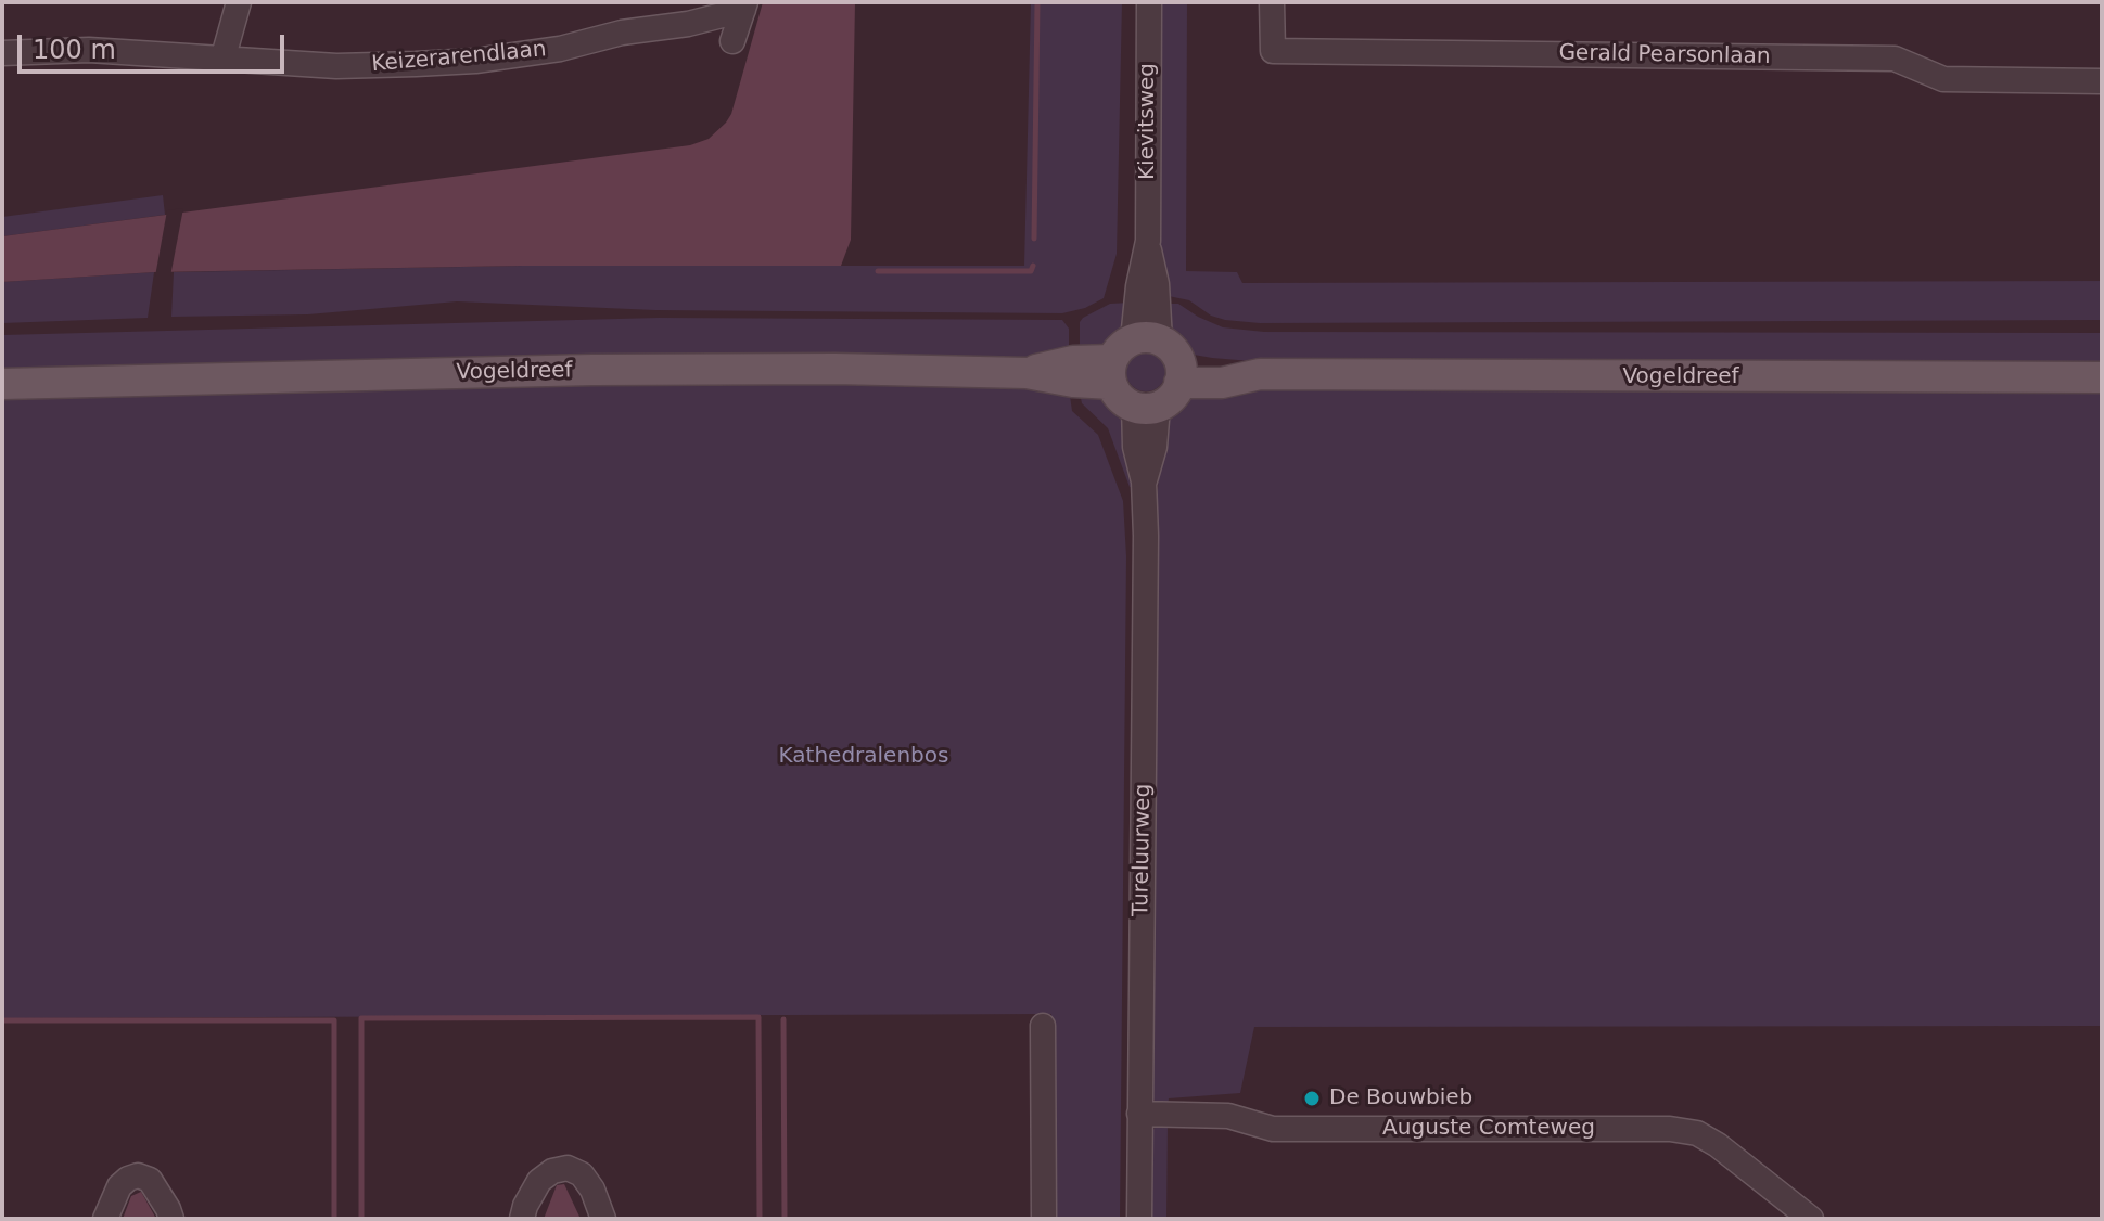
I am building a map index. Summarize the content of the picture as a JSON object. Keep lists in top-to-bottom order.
{
  "streets": {
    "main road": ["Vogeldreef"],
    "street": [
      "Gerald Pearsonlaan",
      "Keizerarendlaan",
      "Kievitsweg",
      "Tureluurweg",
      "Auguste Comteweg"
    ]
  },
  "crossings": [
    ["Kievitsweg", "Vogeldreef"],
    ["Tureluurweg", "Auguste Comteweg"]
  ],
  "parks": ["Kathedralenbos"],
  "places": ["De Bouwbieb"],
  "scale_bar": "100 m"
}
